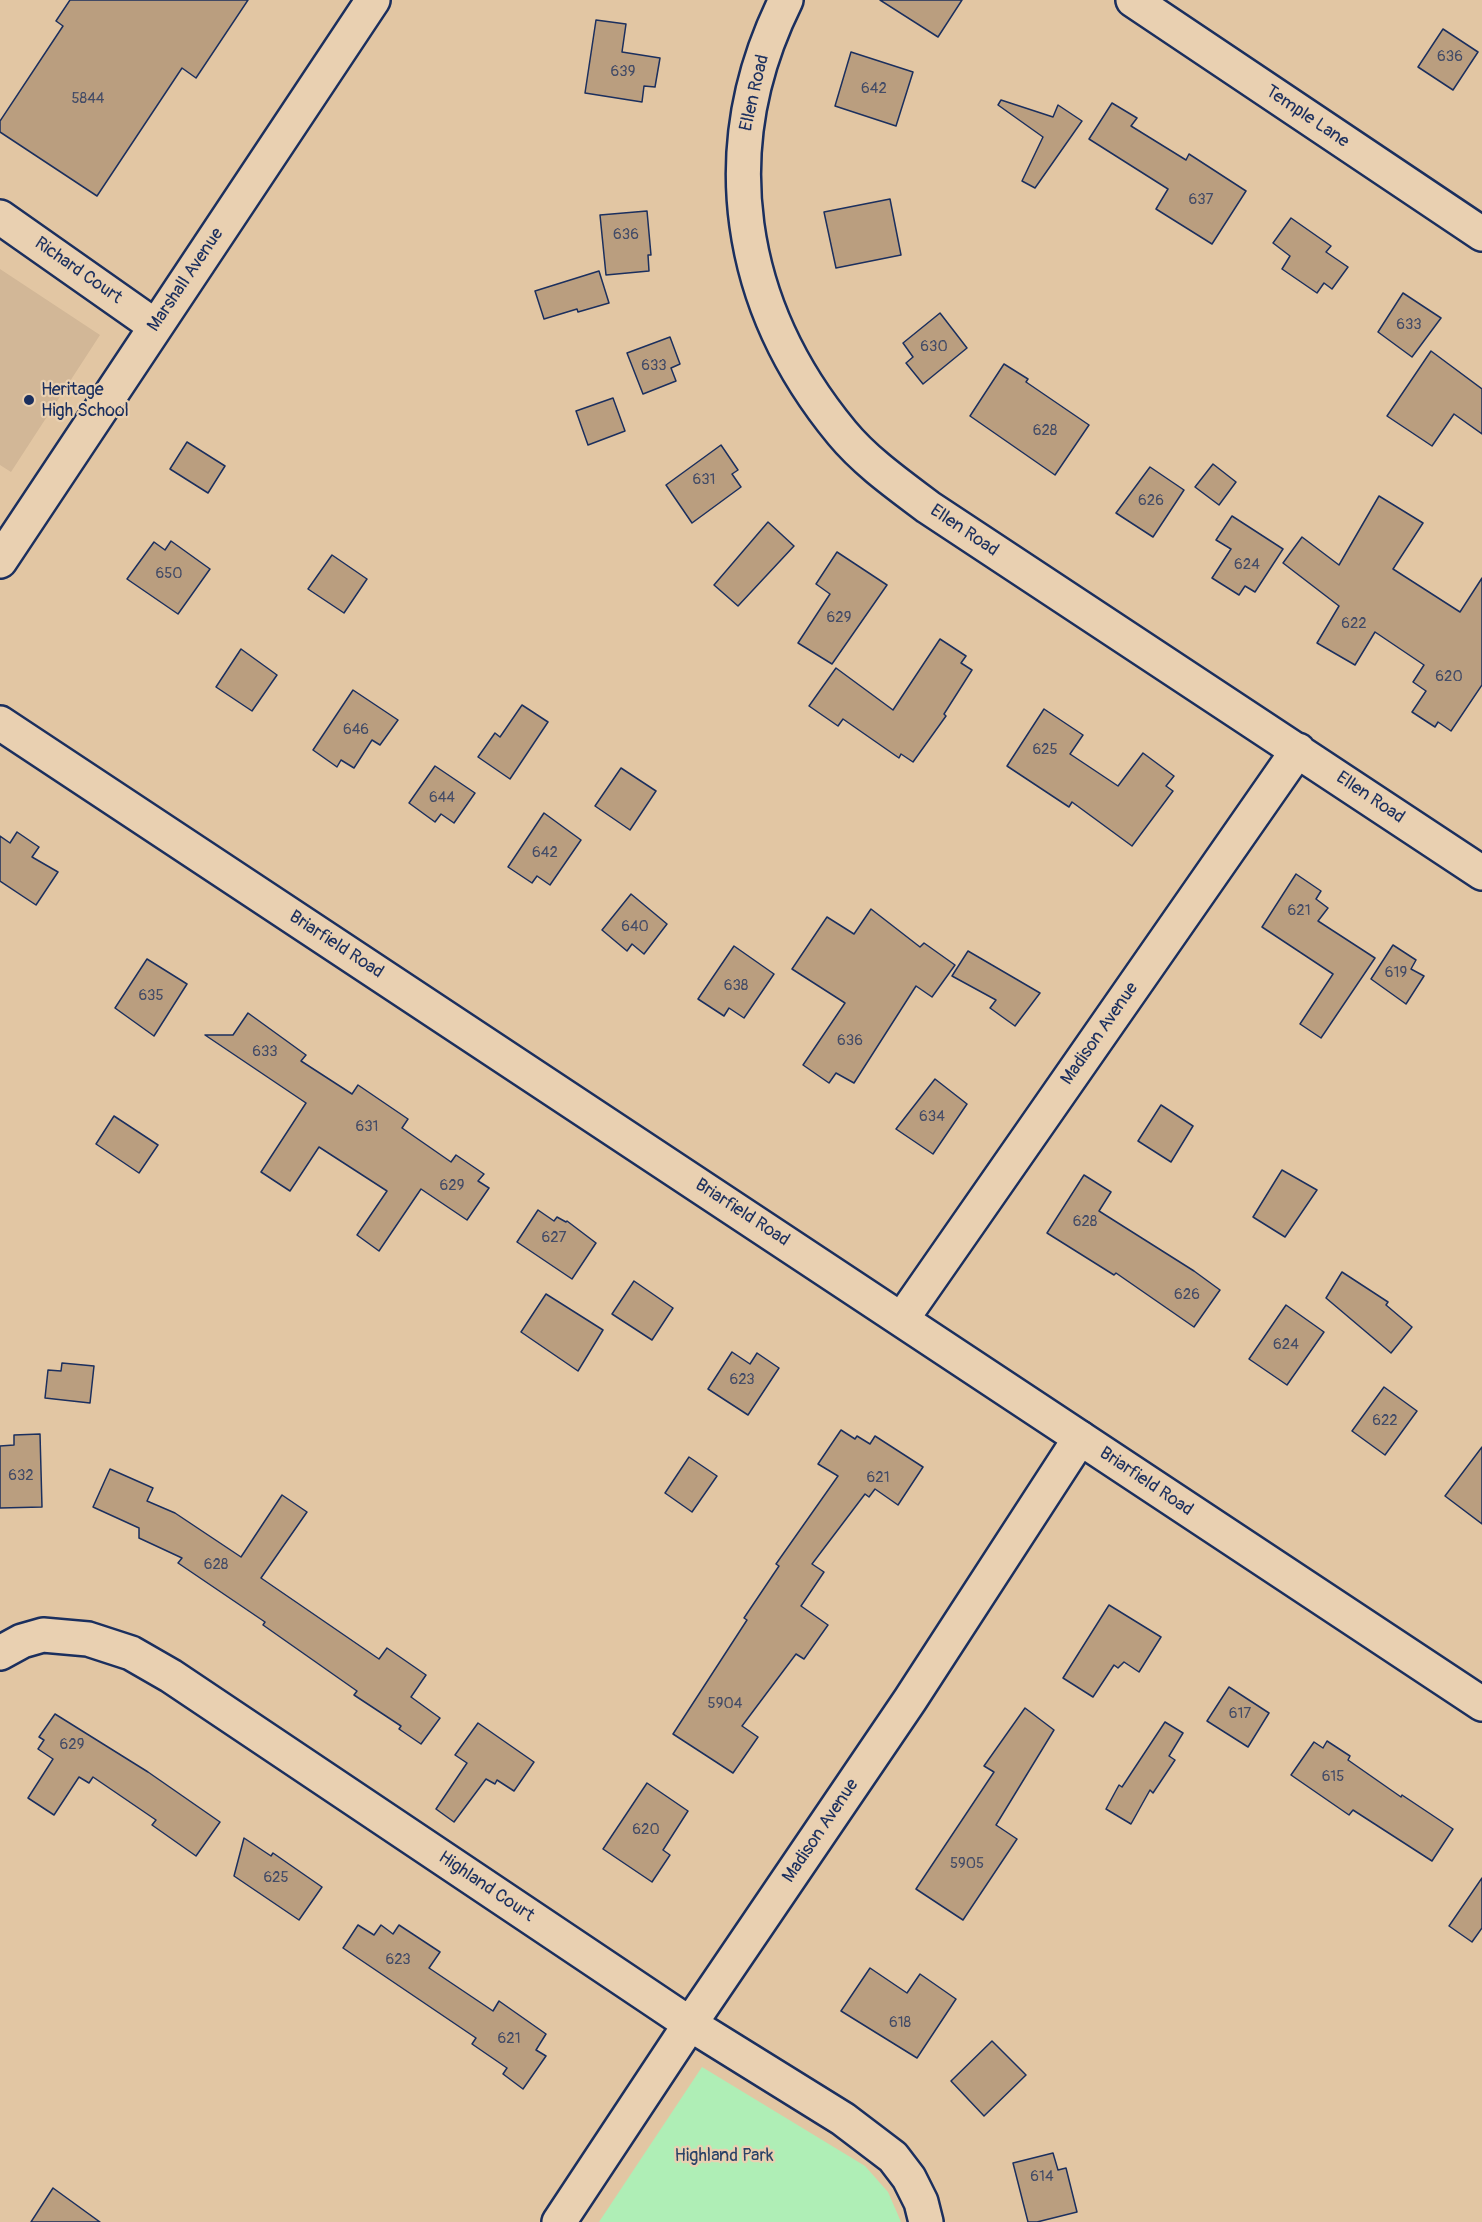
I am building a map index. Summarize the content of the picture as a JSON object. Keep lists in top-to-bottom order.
{
  "streets": {
    "street": [
      "Ellen Road",
      "Temple Lane",
      "Richard Court",
      "Marshall Avenue",
      "Briarfield Road",
      "Madison Avenue",
      "Highland Court"
    ]
  },
  "crossings": [
    ["Ellen Road", "Madison Avenue"],
    ["Richard Court", "Marshall Avenue"],
    ["Briarfield Road", "Madison Avenue"],
    ["Madison Avenue", "Highland Court"]
  ],
  "parks": ["Highland Park"],
  "places": ["Heritage High School"],
  "house_numbers": [
    "636",
    "639",
    "642",
    "5844",
    "637",
    "636",
    "633",
    "630",
    "633",
    "628",
    "631",
    "626",
    "624",
    "650",
    "629",
    "622",
    "620",
    "646",
    "625",
    "644",
    "642",
    "621",
    "640",
    "619",
    "638",
    "635",
    "636",
    "633",
    "634",
    "631",
    "629",
    "628",
    "627",
    "626",
    "624",
    "623",
    "622",
    "632",
    "621",
    "628",
    "5904",
    "617",
    "629",
    "615",
    "620",
    "5905",
    "625",
    "623",
    "618",
    "621",
    "614"
  ]
}
